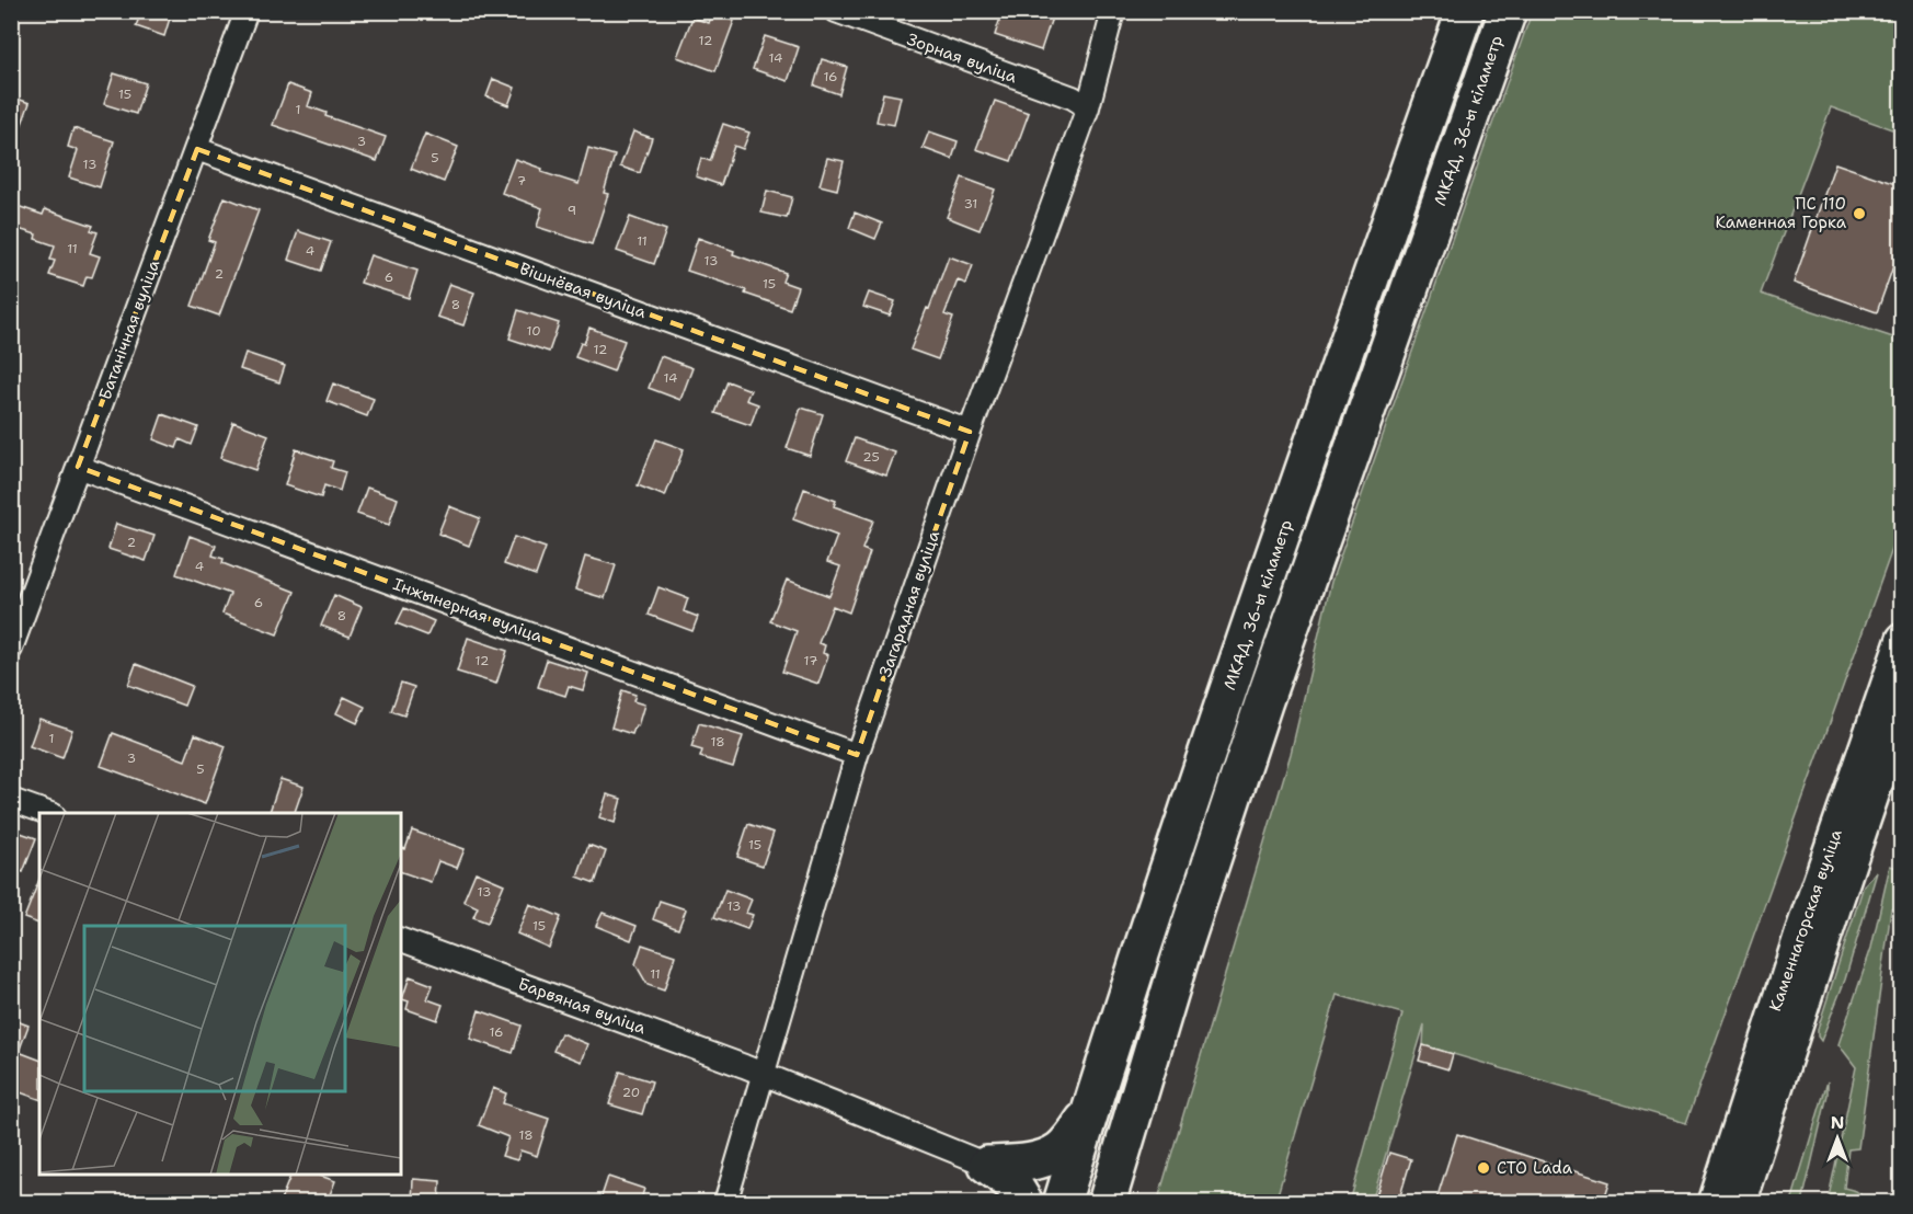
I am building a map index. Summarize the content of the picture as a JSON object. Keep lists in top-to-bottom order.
{
  "streets": {
    "highway": ["МКАД, 36-ы кіламетр"],
    "main road": ["Каменнагорская вуліца"],
    "street": [
      "Зорная вуліца",
      "Вішнёвая вуліца",
      "Батанічная вуліца",
      "Загарадная вуліца",
      "Інжынерная вуліца",
      "Барвяная вуліца"
    ]
  },
  "crossings": [
    ["Зорная вуліца", "Загарадная вуліца"],
    ["Вішнёвая вуліца", "Батанічная вуліца"],
    ["Вішнёвая вуліца", "Загарадная вуліца"],
    ["Батанічная вуліца", "Інжынерная вуліца"],
    ["Загарадная вуліца", "Інжынерная вуліца"],
    ["Загарадная вуліца", "Барвяная вуліца"]
  ],
  "places": ["ПС 110 Каменная Горка", "СТО Lada"],
  "house_numbers": [
    "12",
    "14",
    "16",
    "15",
    "1",
    "3",
    "5",
    "13",
    "7",
    "31",
    "9",
    "11",
    "11",
    "4",
    "13",
    "2",
    "6",
    "15",
    "8",
    "10",
    "12",
    "14",
    "25",
    "2",
    "4",
    "6",
    "8",
    "12",
    "17",
    "1",
    "18",
    "3",
    "5",
    "15",
    "13",
    "13",
    "15",
    "11",
    "16",
    "20",
    "18"
  ],
  "north": "top"
}
